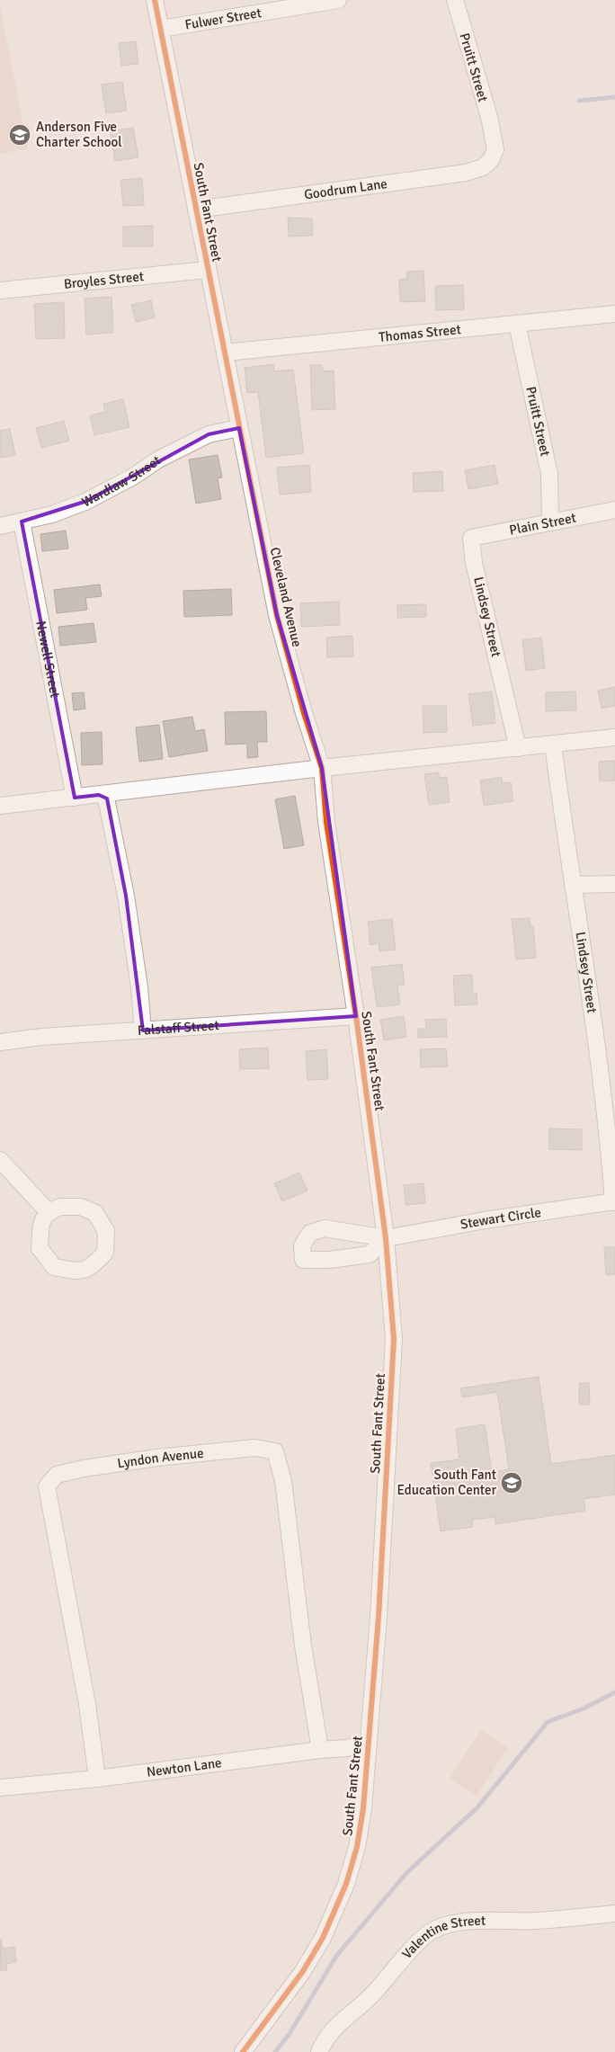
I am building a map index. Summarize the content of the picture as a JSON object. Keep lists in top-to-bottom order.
{
  "streets": {
    "street": [
      "Fulwer Street",
      "Pruitt Street",
      "Goodrum Lane",
      "South Fant Street",
      "Broyles Street",
      "Thomas Street",
      "Wardlaw Street",
      "Plain Street",
      "Cleveland Avenue",
      "Lindsey Street",
      "Newell Street",
      "Falstaff Street",
      "Stewart Circle",
      "Lyndon Avenue",
      "Newton Lane",
      "Valentine Street"
    ]
  },
  "crossings": [
    ["Fulwer Street", "South Fant Street"],
    ["Pruitt Street", "Goodrum Lane"],
    ["Pruitt Street", "Thomas Street"],
    ["Pruitt Street", "Plain Street"],
    ["Goodrum Lane", "South Fant Street"],
    ["South Fant Street", "Broyles Street"],
    ["South Fant Street", "Thomas Street"],
    ["South Fant Street", "Wardlaw Street"],
    ["South Fant Street", "Cleveland Avenue"],
    ["South Fant Street", "Falstaff Street"],
    ["South Fant Street", "Stewart Circle"],
    ["South Fant Street", "Newton Lane"],
    ["Wardlaw Street", "Cleveland Avenue"],
    ["Wardlaw Street", "Newell Street"],
    ["Plain Street", "Lindsey Street"],
    ["Lindsey Street", "Stewart Circle"],
    ["Lyndon Avenue", "Newton Lane"]
  ],
  "places": {
    "school or university": ["Anderson Five Charter School", "South Fant Education Center"]
  }
}
